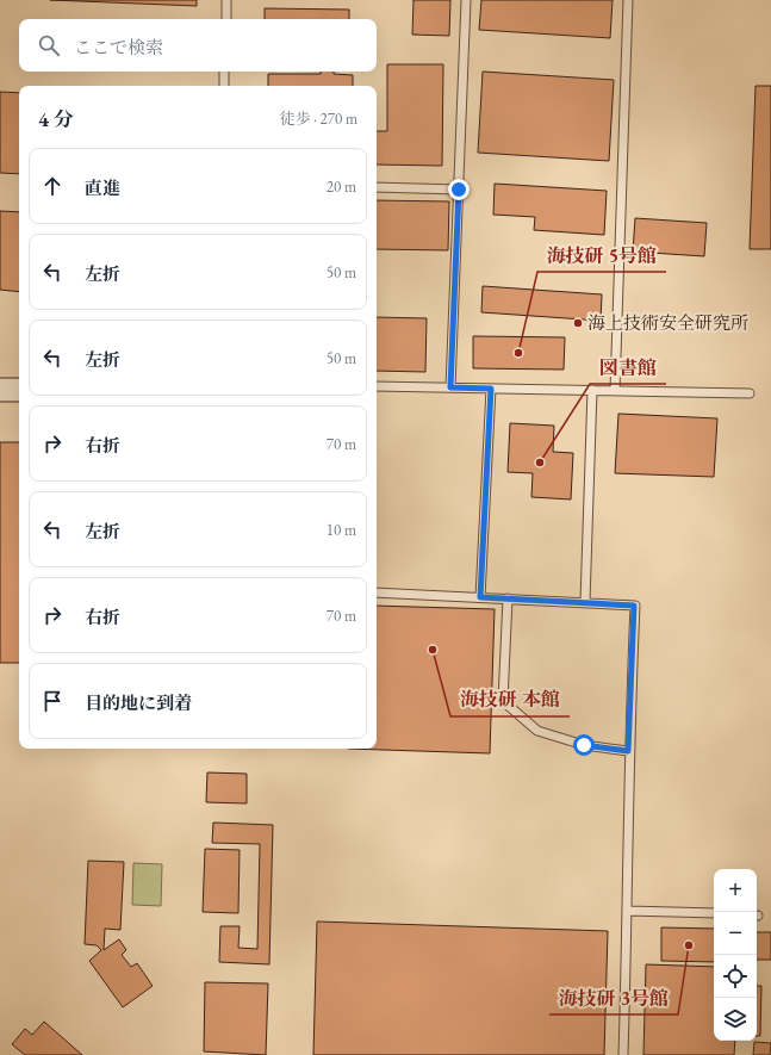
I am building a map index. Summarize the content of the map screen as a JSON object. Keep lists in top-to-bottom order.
{
  "places": [
    "海上技術安全研究所",
    "海技研 5号館",
    "図書館",
    "海技研 本館",
    "海技研 3号館"
  ],
  "page": {
    "search": "ここで検索",
    "heading": ["4 分", "徒歩 · 270 m"],
    "list": [
      ["直進", "20 m"],
      ["左折", "50 m"],
      ["左折", "50 m"],
      ["右折", "70 m"],
      ["左折", "10 m"],
      ["右折", "70 m"],
      "目的地に到着"
    ],
    "map_buttons": ["+", "−"]
  }
}
